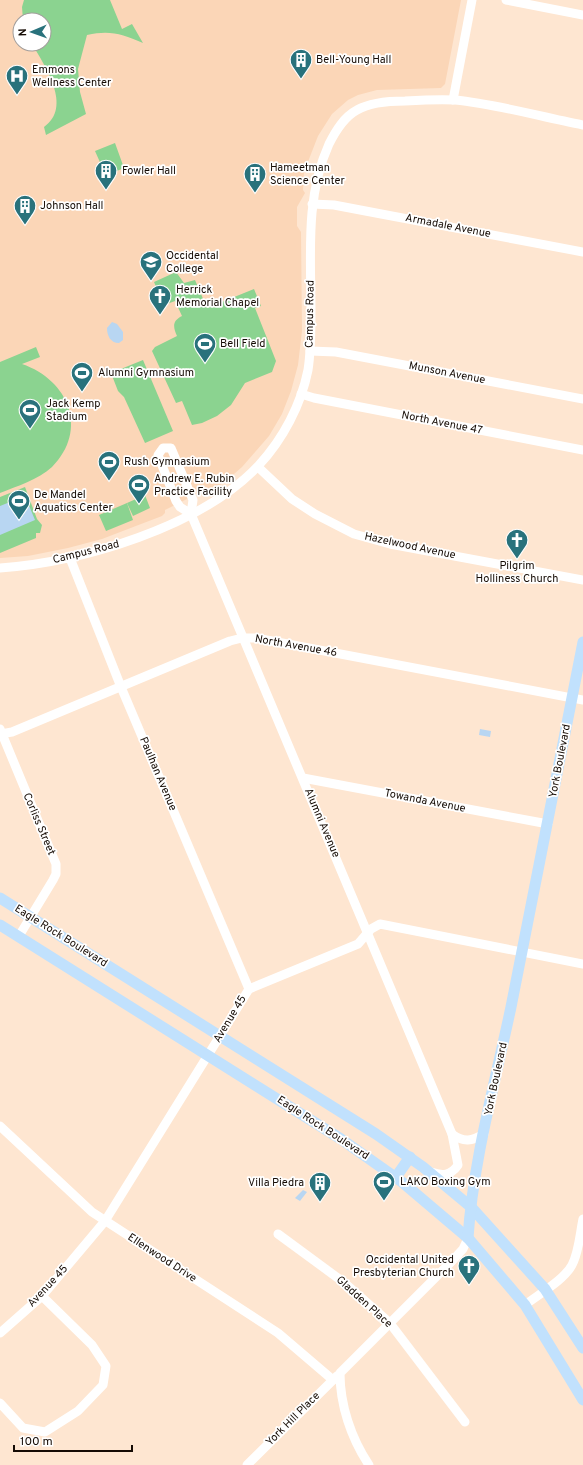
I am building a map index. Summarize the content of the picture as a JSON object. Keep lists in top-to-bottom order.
{
  "streets": {
    "main road": ["York Boulevard", "Eagle Rock Boulevard"],
    "street": [
      "Armadale Avenue",
      "Campus Road",
      "Munson Avenue",
      "North Avenue 47",
      "Hazelwood Avenue",
      "North Avenue 46",
      "Paulhan Avenue",
      "Towanda Avenue",
      "Alumni Avenue",
      "Corliss Street",
      "Avenue 45",
      "Ellenwood Drive",
      "Gladden Place",
      "York Hill Place"
    ]
  },
  "crossings": [
    ["Armadale Avenue", "Campus Road"],
    ["Campus Road", "Munson Avenue"],
    ["Campus Road", "North Avenue 47"],
    ["Campus Road", "Hazelwood Avenue"],
    ["Campus Road", "Paulhan Avenue"],
    ["Campus Road", "Alumni Avenue"],
    ["North Avenue 46", "York Boulevard"],
    ["North Avenue 46", "Paulhan Avenue"],
    ["North Avenue 46", "Alumni Avenue"],
    ["North Avenue 46", "Corliss Street"],
    ["York Boulevard", "Towanda Avenue"],
    ["York Boulevard", "Eagle Rock Boulevard"],
    ["York Boulevard", "Avenue 45"],
    ["York Boulevard", "Gladden Place"],
    ["York Boulevard", "York Hill Place"],
    ["Paulhan Avenue", "Avenue 45"],
    ["Towanda Avenue", "Alumni Avenue"],
    ["Alumni Avenue", "Eagle Rock Boulevard"],
    ["Alumni Avenue", "Avenue 45"],
    ["Corliss Street", "Eagle Rock Boulevard"],
    ["Eagle Rock Boulevard", "Avenue 45"],
    ["Avenue 45", "Ellenwood Drive"],
    ["Ellenwood Drive", "York Hill Place"]
  ],
  "places": {
    "building": [
      "Bell-Young Hall",
      "Fowler Hall",
      "Hameetman Science Center",
      "Johnson Hall",
      "Villa Piedra"
    ],
    "hospital": ["Emmons Wellness Center"],
    "school or university": ["Occidental College"],
    "church": ["Herrick Memorial Chapel", "Pilgrim Holliness Church", "Occidental United Presbyterian Church"],
    "sports": [
      "Bell Field",
      "Alumni Gymnasium",
      "Jack Kemp Stadium",
      "Rush Gymnasium",
      "Andrew E. Rubin Practice Facility",
      "De Mandel Aquatics Center",
      "LAKO Boxing Gym"
    ]
  },
  "scale_bar": "100 m",
  "north": "left"
}
